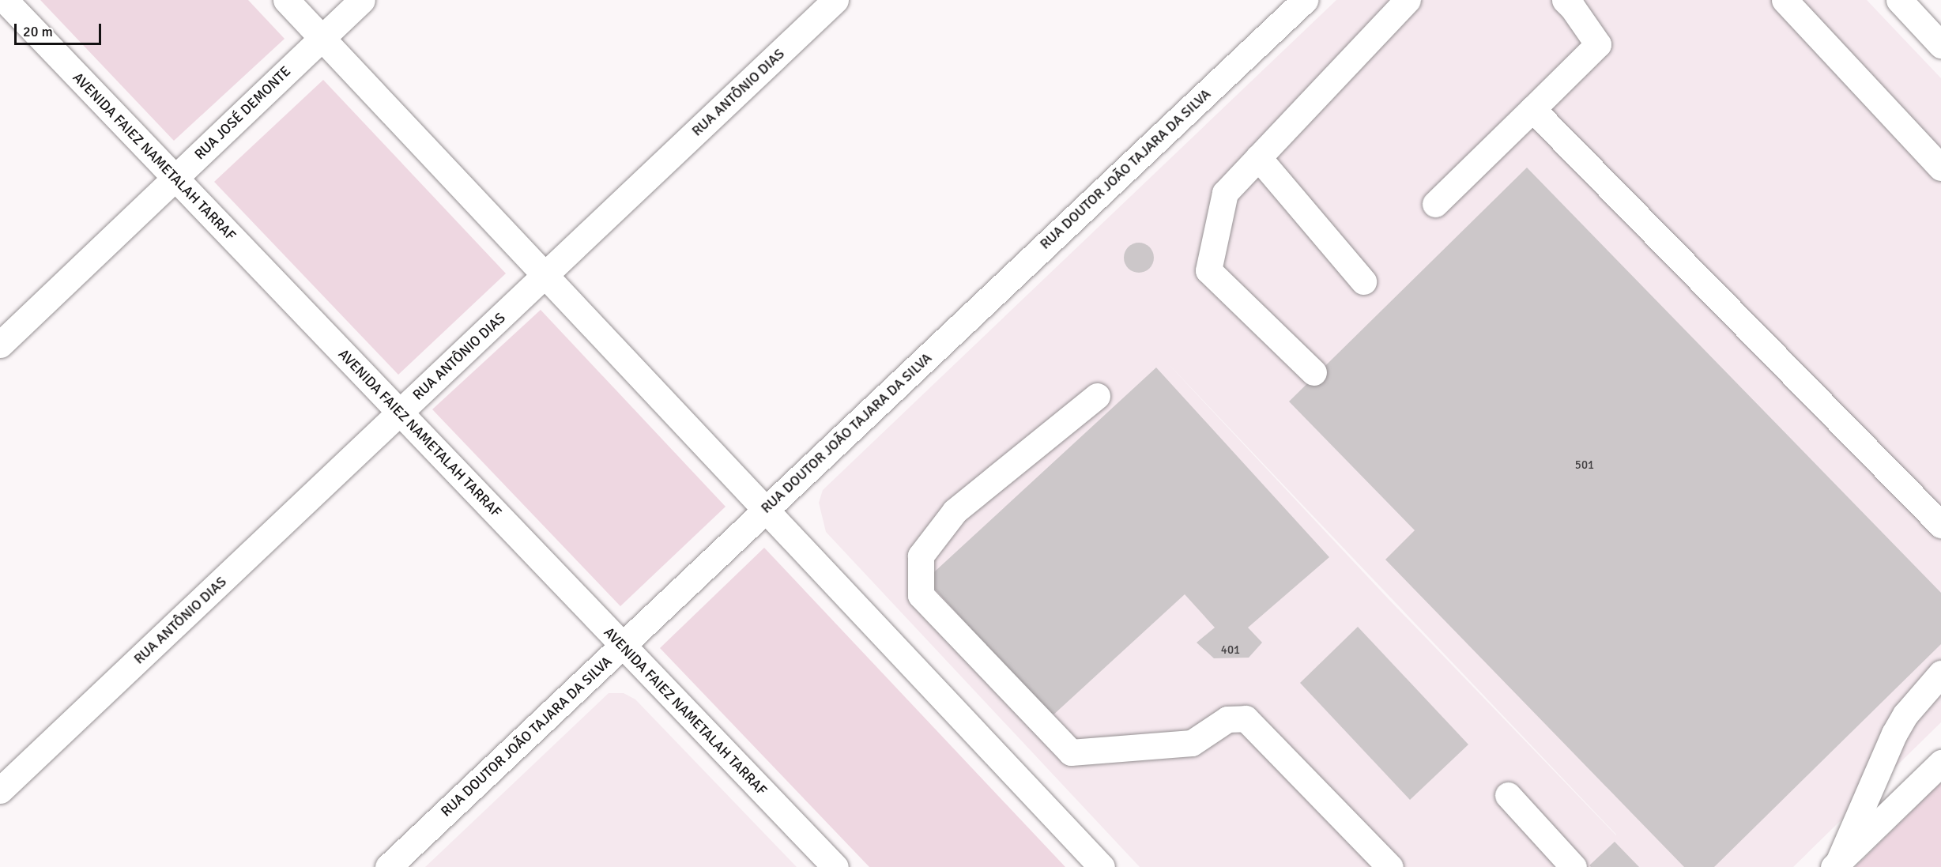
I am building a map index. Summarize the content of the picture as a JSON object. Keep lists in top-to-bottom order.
{
  "streets": {
    "street": [
      "RUA ANTÔNIO DIAS",
      "RUA JOSÉ DEMONTE",
      "AVENIDA FAIEZ NAMETALAH TARRAF",
      "RUA DOUTOR JOÃO TAJARA DA SILVA"
    ]
  },
  "crossings": [
    ["RUA ANTÔNIO DIAS", "AVENIDA FAIEZ NAMETALAH TARRAF"],
    ["RUA JOSÉ DEMONTE", "AVENIDA FAIEZ NAMETALAH TARRAF"],
    ["AVENIDA FAIEZ NAMETALAH TARRAF", "RUA DOUTOR JOÃO TAJARA DA SILVA"]
  ],
  "house_numbers": ["501", "401"],
  "scale_bar": "20 m"
}
